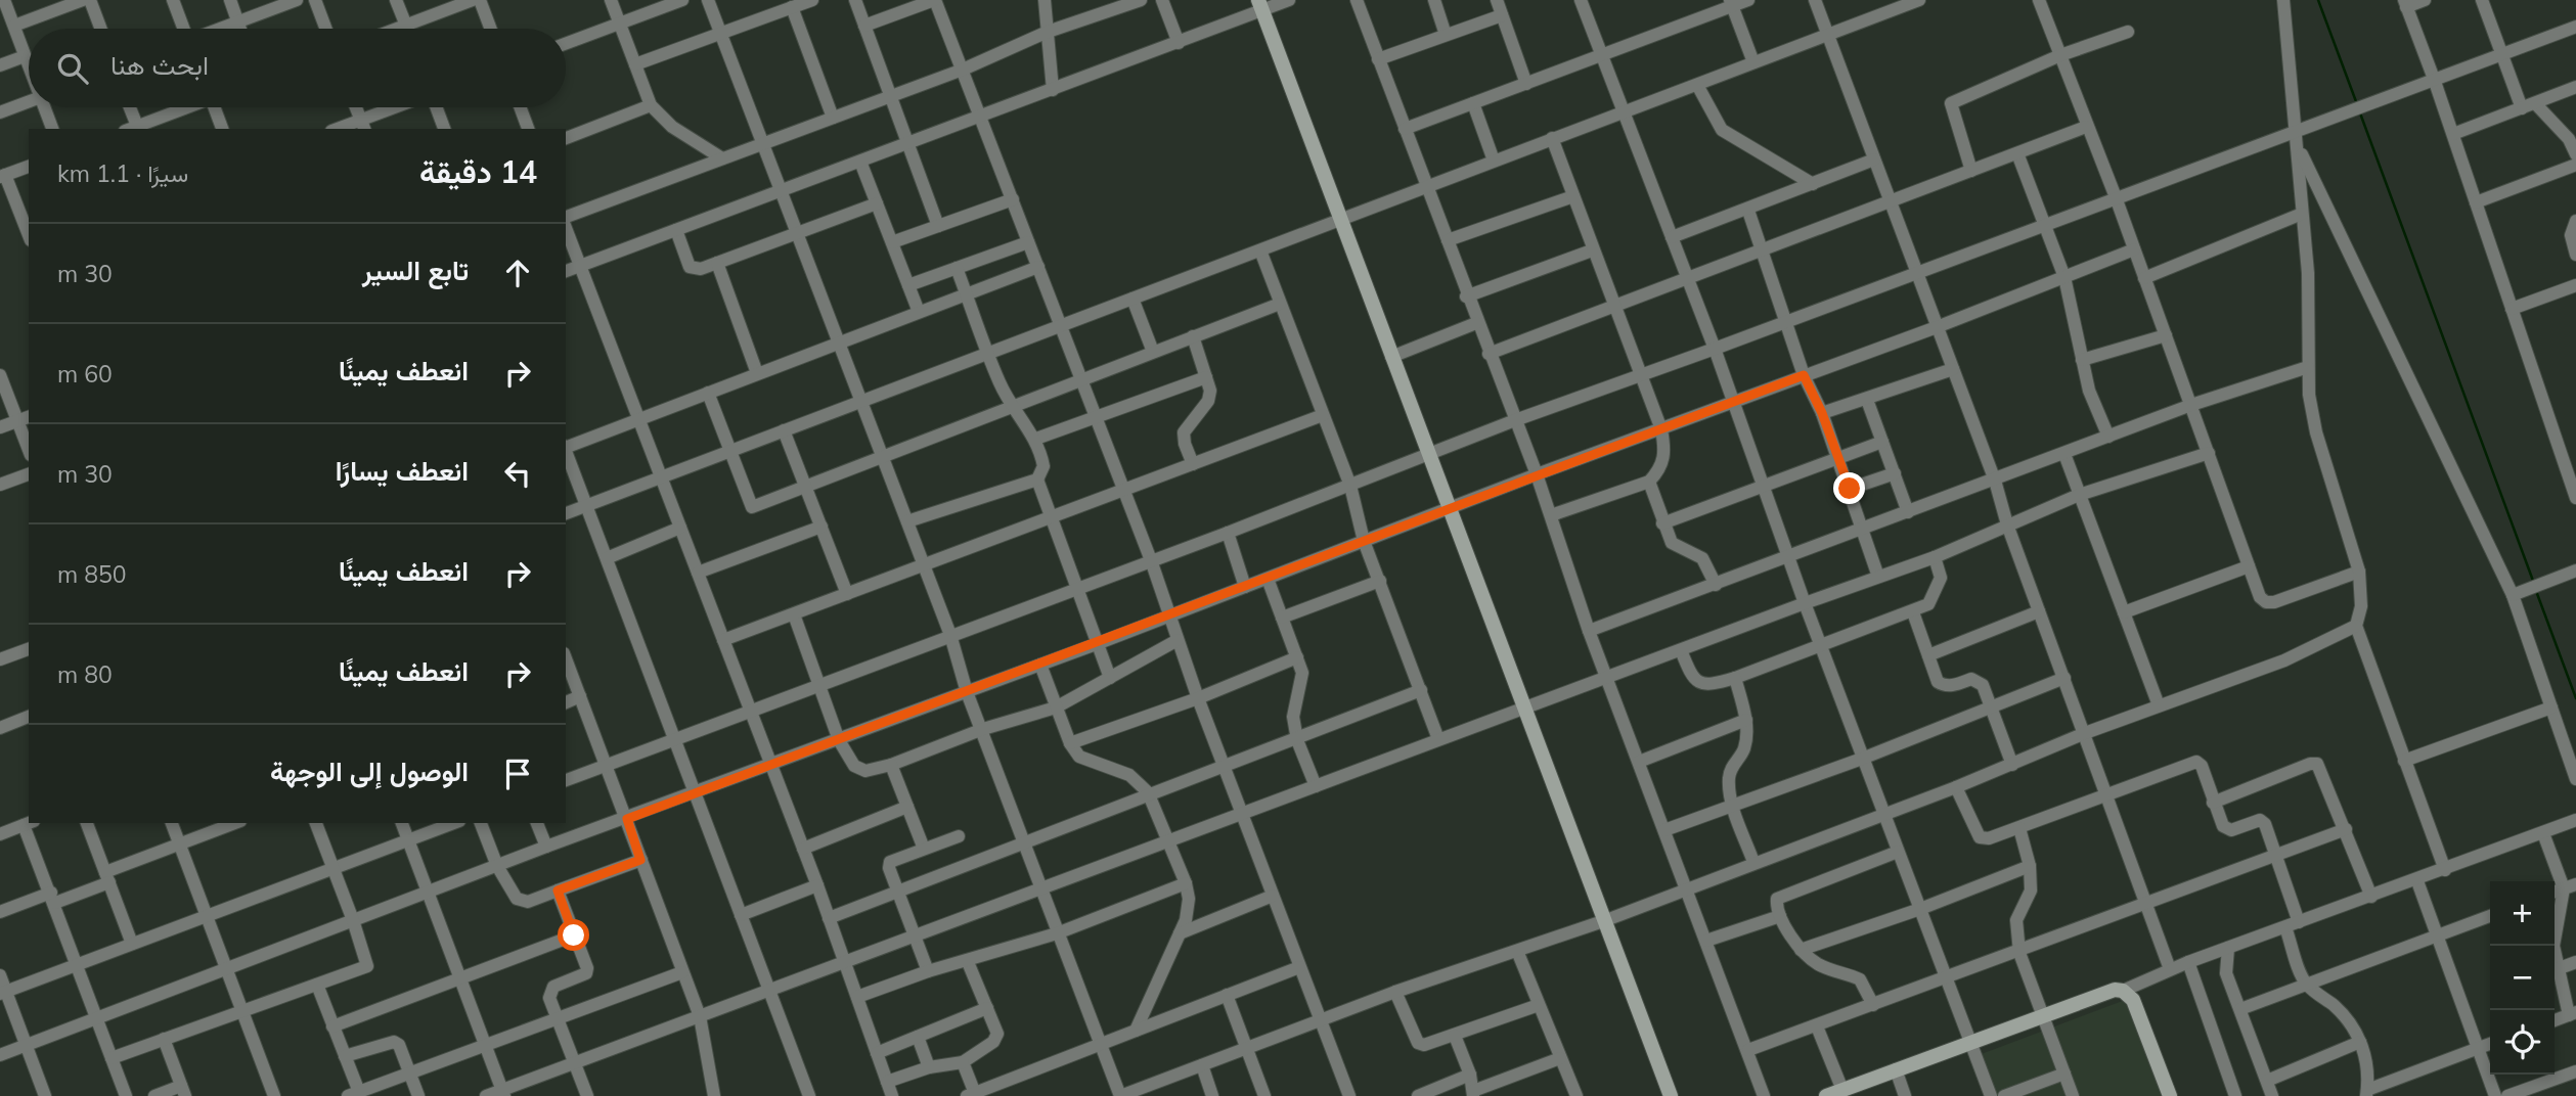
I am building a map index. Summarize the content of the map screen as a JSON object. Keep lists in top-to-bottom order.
{
  "page": {
    "search": "ابحث هنا",
    "heading": ["14 دقيقة", "سيرًا · 1.1 km"],
    "list": [
      ["تابع السير", "30 m"],
      ["انعطف يمينًا", "60 m"],
      ["انعطف يسارًا", "30 m"],
      ["انعطف يمينًا", "850 m"],
      ["انعطف يمينًا", "80 m"],
      "الوصول إلى الوجهة"
    ],
    "map_buttons": ["+", "−"]
  }
}
